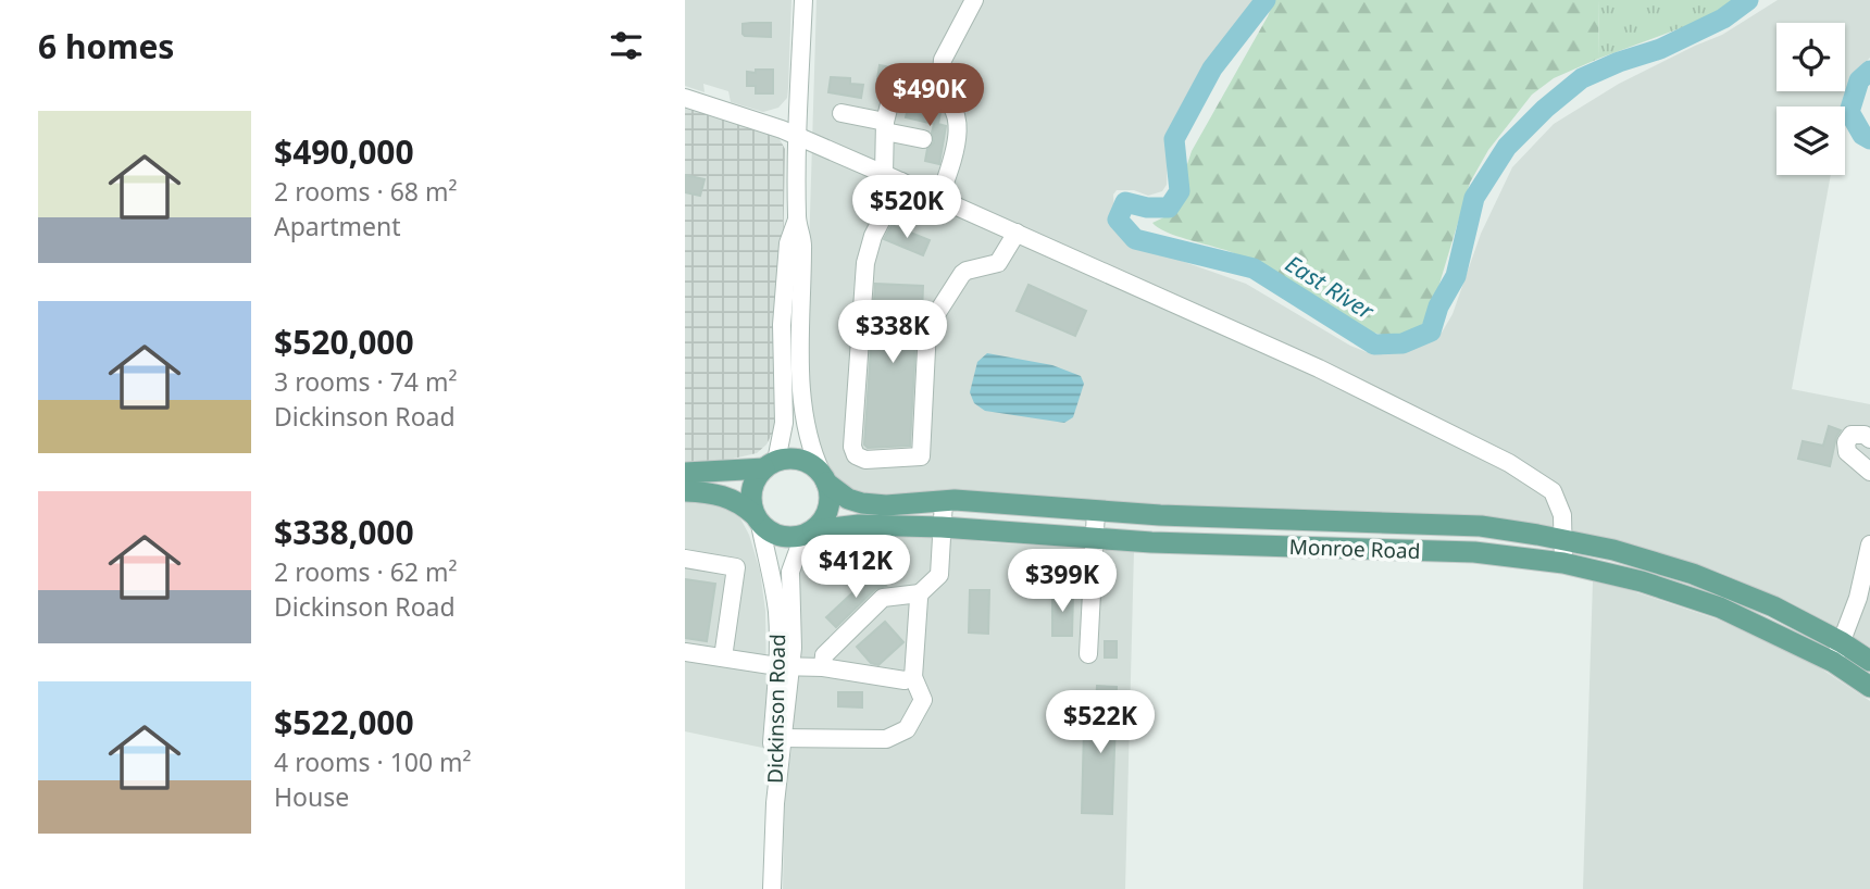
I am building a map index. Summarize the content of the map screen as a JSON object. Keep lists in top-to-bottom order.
{
  "streets": {
    "main road": ["Monroe Road"],
    "street": ["Dickinson Road"]
  },
  "crossings": [
    ["Monroe Road", "Dickinson Road"]
  ],
  "water": ["East River"],
  "page": {
    "heading": "6 homes",
    "price": [
      "$490K",
      "$520K",
      "$338K",
      "$412K",
      "$399K",
      "$522K"
    ],
    "list": [
      {
        "name": "$490,000",
        "note": "2 rooms · 68 m² · Apartment"
      },
      {
        "name": "$520,000",
        "note": "3 rooms · 74 m² · Dickinson Road"
      },
      {
        "name": "$338,000",
        "note": "2 rooms · 62 m² · Dickinson Road"
      },
      {
        "name": "$522,000",
        "note": "4 rooms · 100 m² · House"
      }
    ]
  }
}
